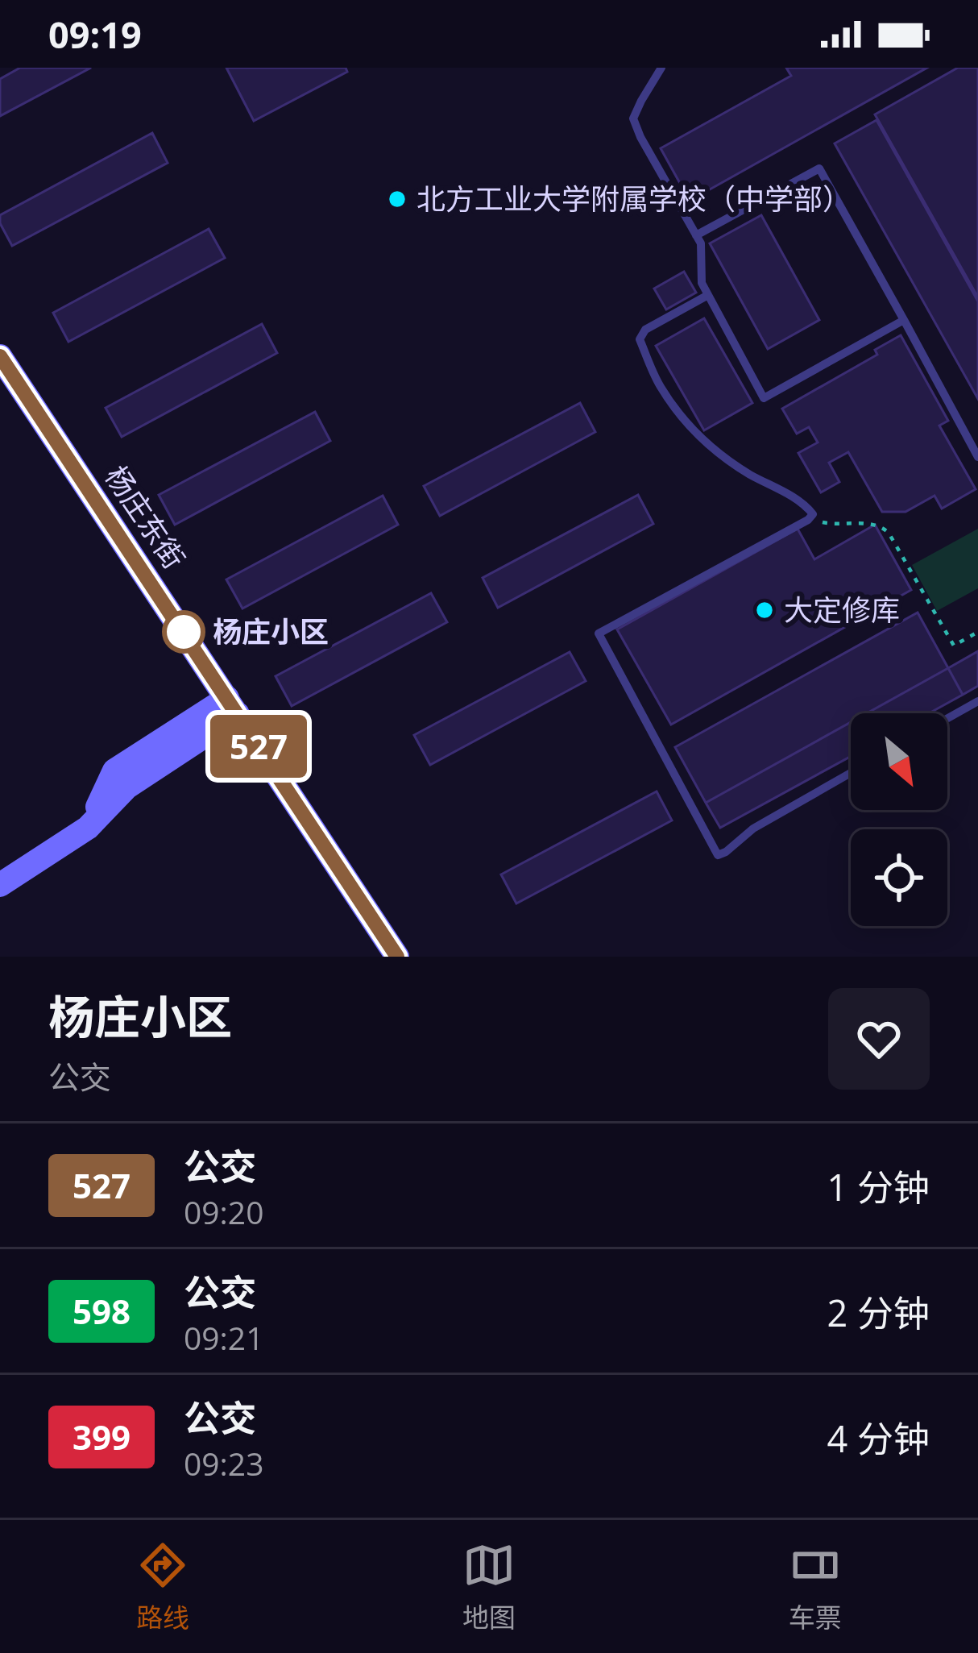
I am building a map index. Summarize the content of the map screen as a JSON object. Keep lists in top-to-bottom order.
{
  "streets": {
    "street": ["杨庄东街"]
  },
  "places": ["北方工业大学附属学校（中学部）", "大定修库", "杨庄小区"],
  "lines": ["bus line 527"],
  "north": "bottom right",
  "page": {
    "status": "09:19",
    "on_map": "527",
    "heading": ["杨庄小区", "公交"],
    "list": [
      {
        "mark": "527",
        "name": "公交",
        "note": "09:20",
        "value": "1 分钟"
      },
      {
        "mark": "598",
        "name": "公交",
        "note": "09:21",
        "value": "2 分钟"
      },
      {
        "mark": "399",
        "name": "公交",
        "note": "09:23",
        "value": "4 分钟"
      }
    ],
    "tabs": ["路线", "地图", "车票"]
  }
}
